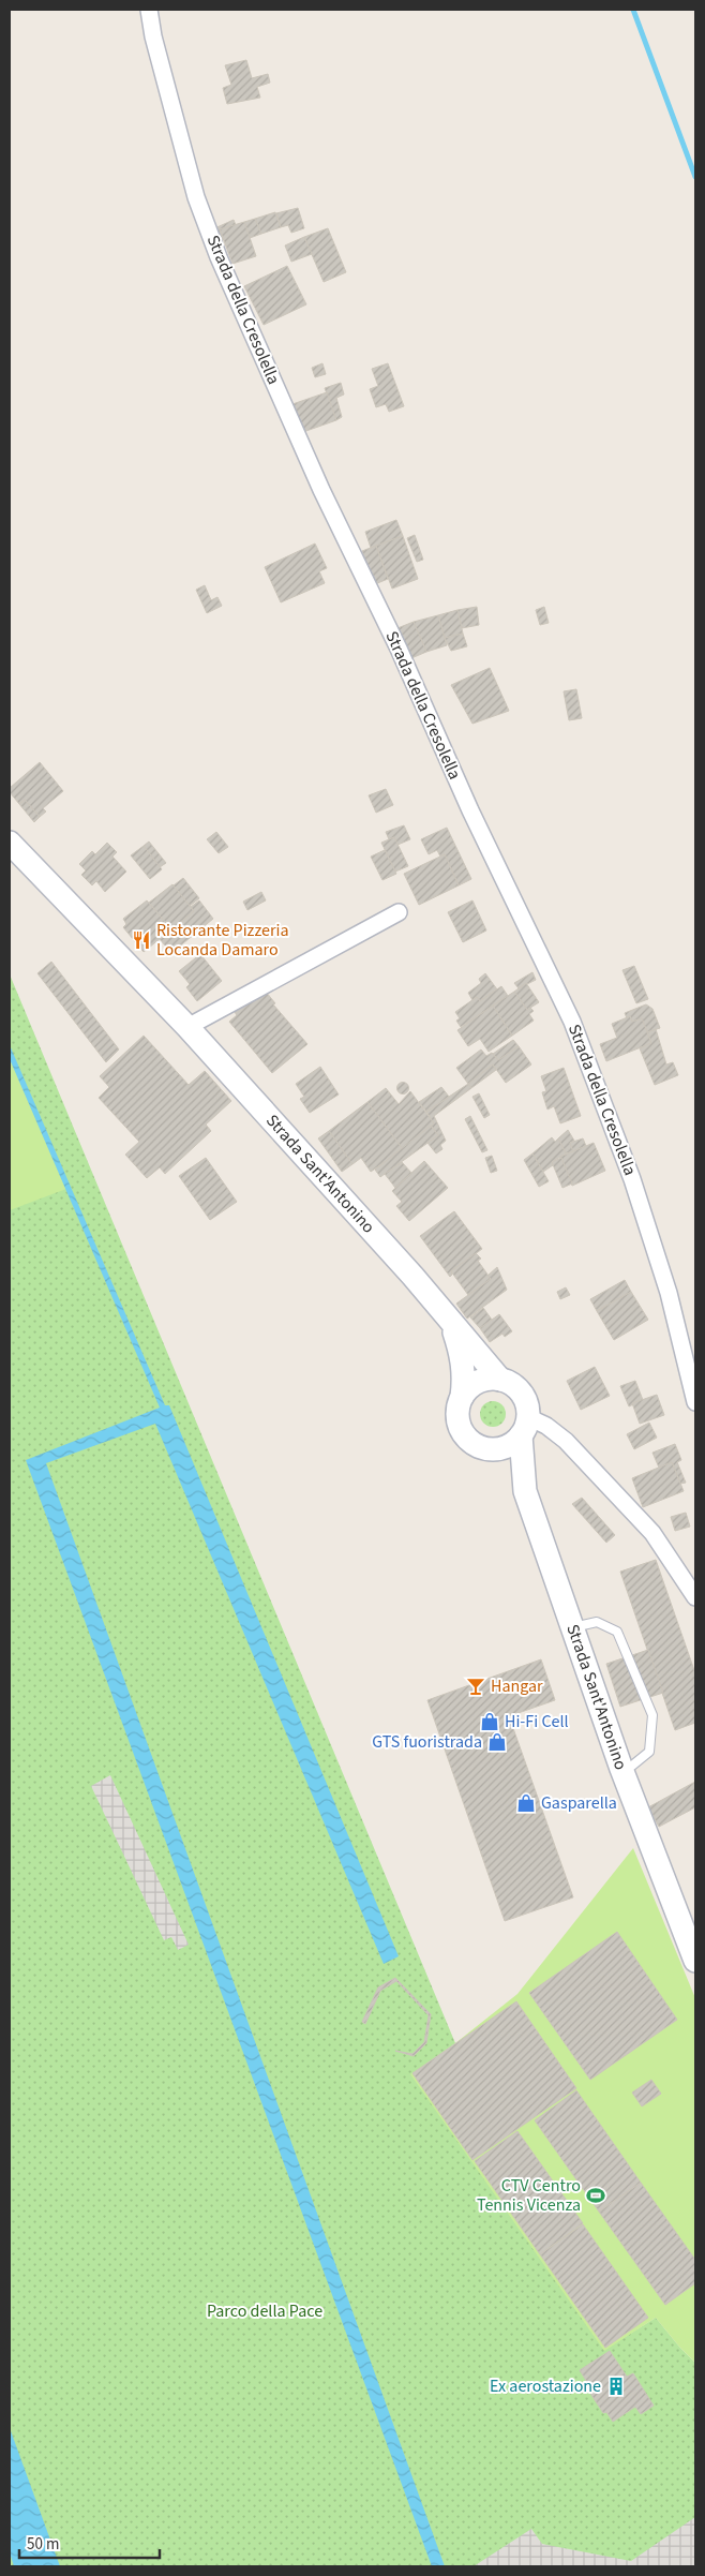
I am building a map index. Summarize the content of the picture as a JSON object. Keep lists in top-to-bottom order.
{
  "streets": {
    "main road": ["Strada Sant'Antonino"],
    "street": ["Strada della Cresolella"]
  },
  "parks": ["Parco della Pace"],
  "places": {
    "restaurant": ["Ristorante Pizzeria Locanda Damaro"],
    "bar": ["Hangar"],
    "shop": ["Hi-Fi Cell", "GTS fuoristrada", "Gasparella"],
    "sports": ["CTV Centro Tennis Vicenza"],
    "building": ["Ex aerostazione"]
  },
  "scale_bar": "50 m"
}
